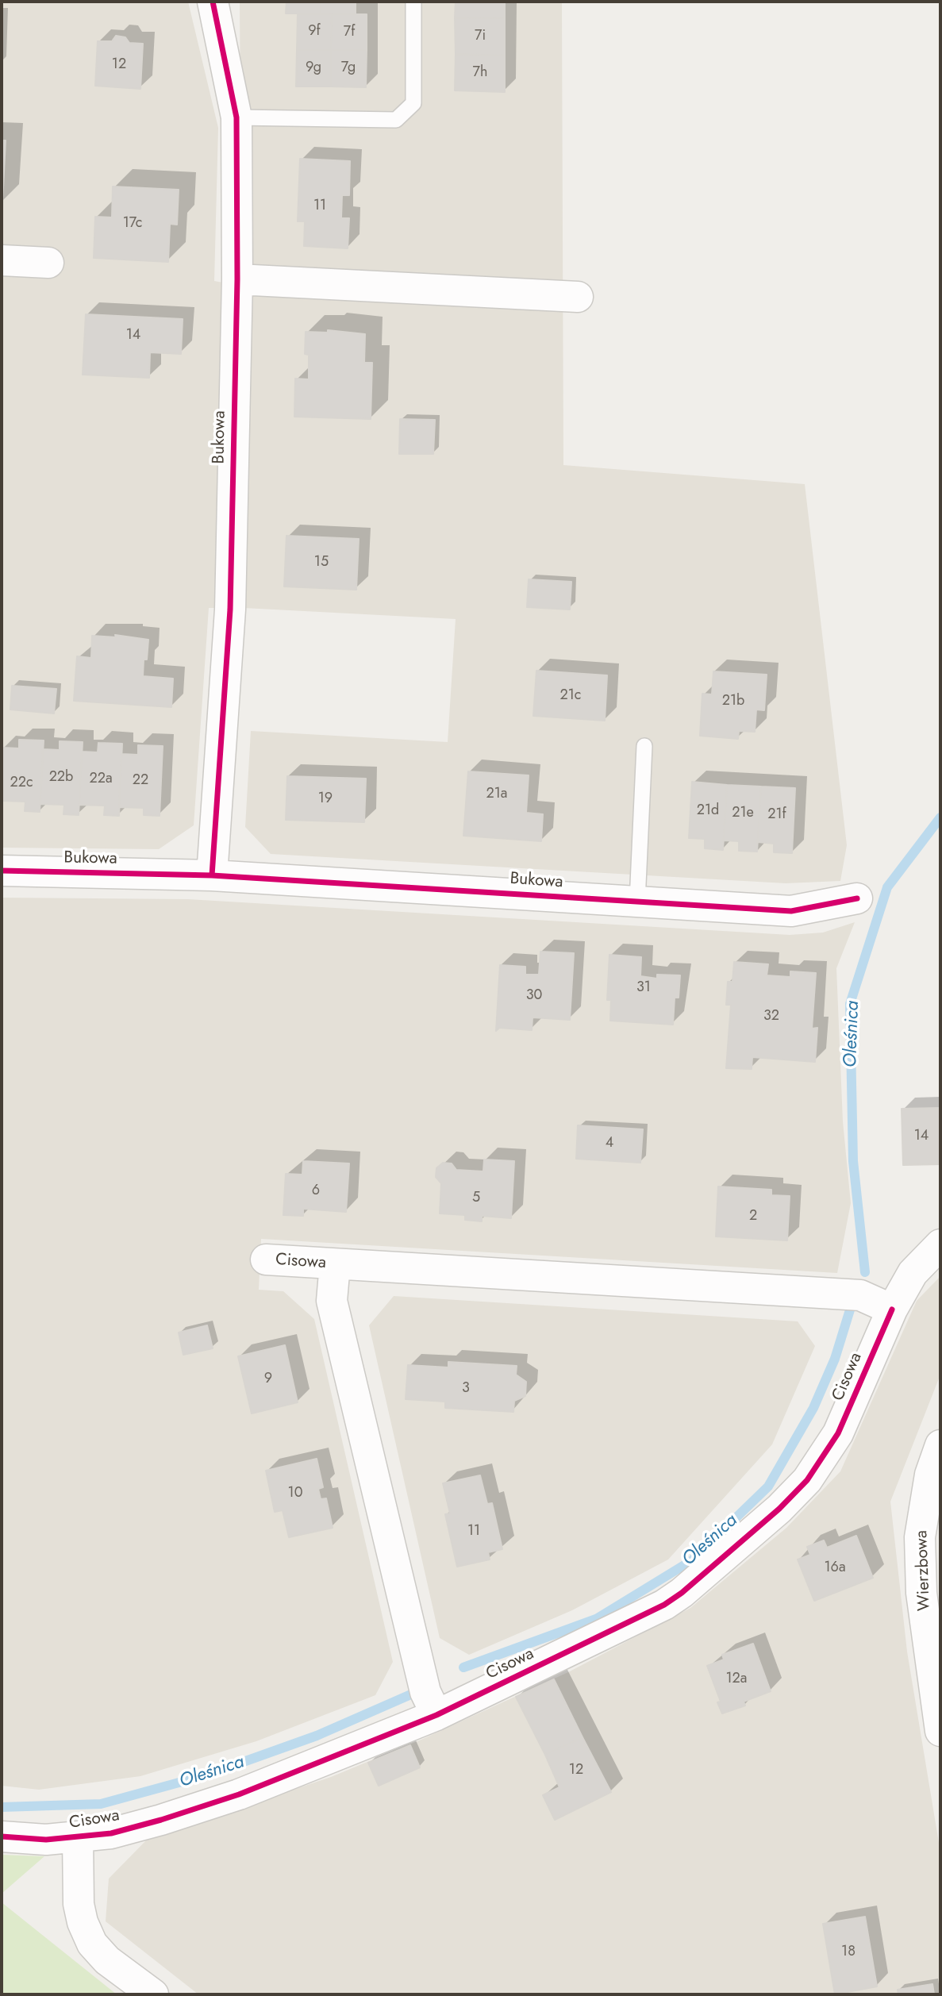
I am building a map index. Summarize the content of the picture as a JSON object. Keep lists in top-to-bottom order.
{
  "streets": {
    "street": ["Bukowa", "Cisowa", "Wierzbowa"]
  },
  "water": ["Oleśnica"],
  "house_numbers": [
    "9f",
    "7f",
    "7i",
    "12",
    "9g",
    "7g",
    "7h",
    "11",
    "17c",
    "14",
    "15",
    "21c",
    "21b",
    "22b",
    "22a",
    "22",
    "22c",
    "21a",
    "19",
    "21d",
    "21e",
    "21f",
    "31",
    "30",
    "32",
    "14",
    "4",
    "6",
    "5",
    "2",
    "9",
    "3",
    "10",
    "11",
    "16a",
    "12a",
    "12",
    "18"
  ]
}
